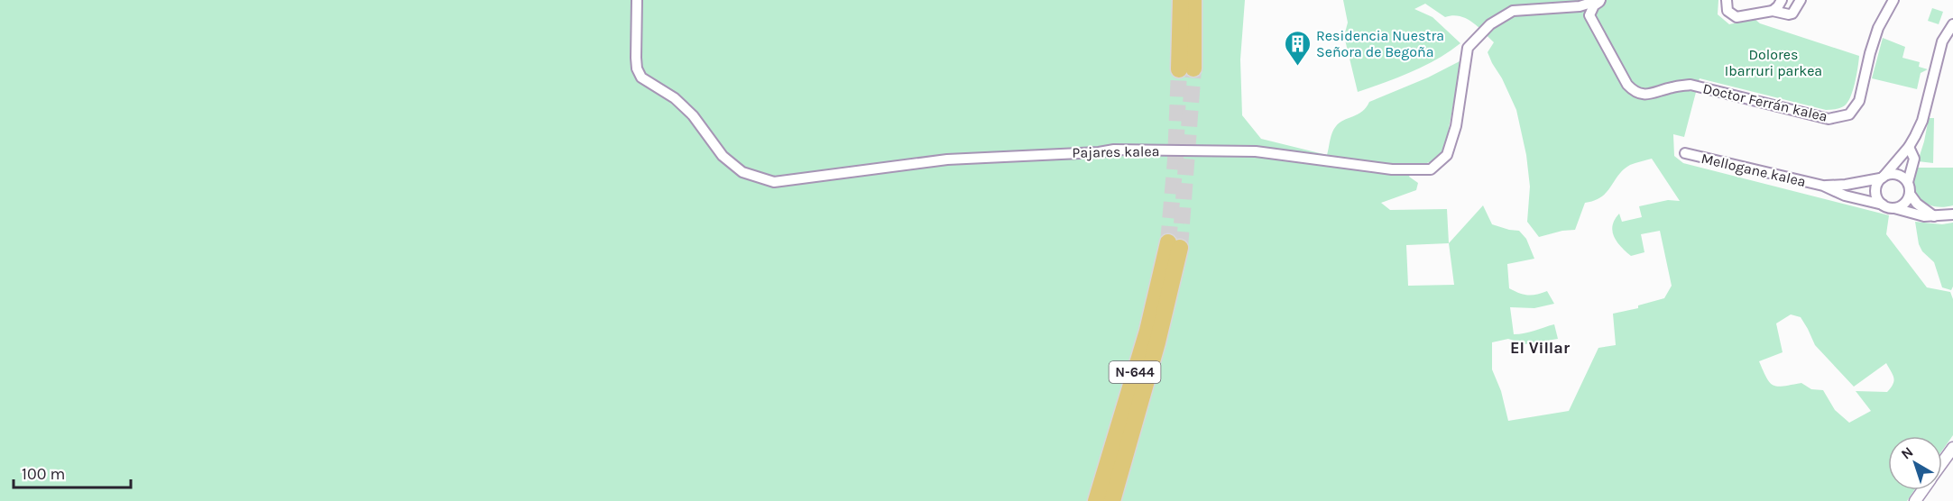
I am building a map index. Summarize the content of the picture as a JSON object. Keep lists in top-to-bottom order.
{
  "streets": {
    "highway": ["N-644"],
    "street": ["Doctor Ferrán kalea", "Pajares kalea", "Mellogane kalea"]
  },
  "crossings": [
    ["Doctor Ferrán kalea", "Pajares kalea"]
  ],
  "districts": ["El Villar"],
  "parks": ["Dolores Ibarruri parkea"],
  "places": {
    "building": ["Residencia Nuestra Señora de Begoña"]
  },
  "scale_bar": "100 m",
  "north": "top left"
}
